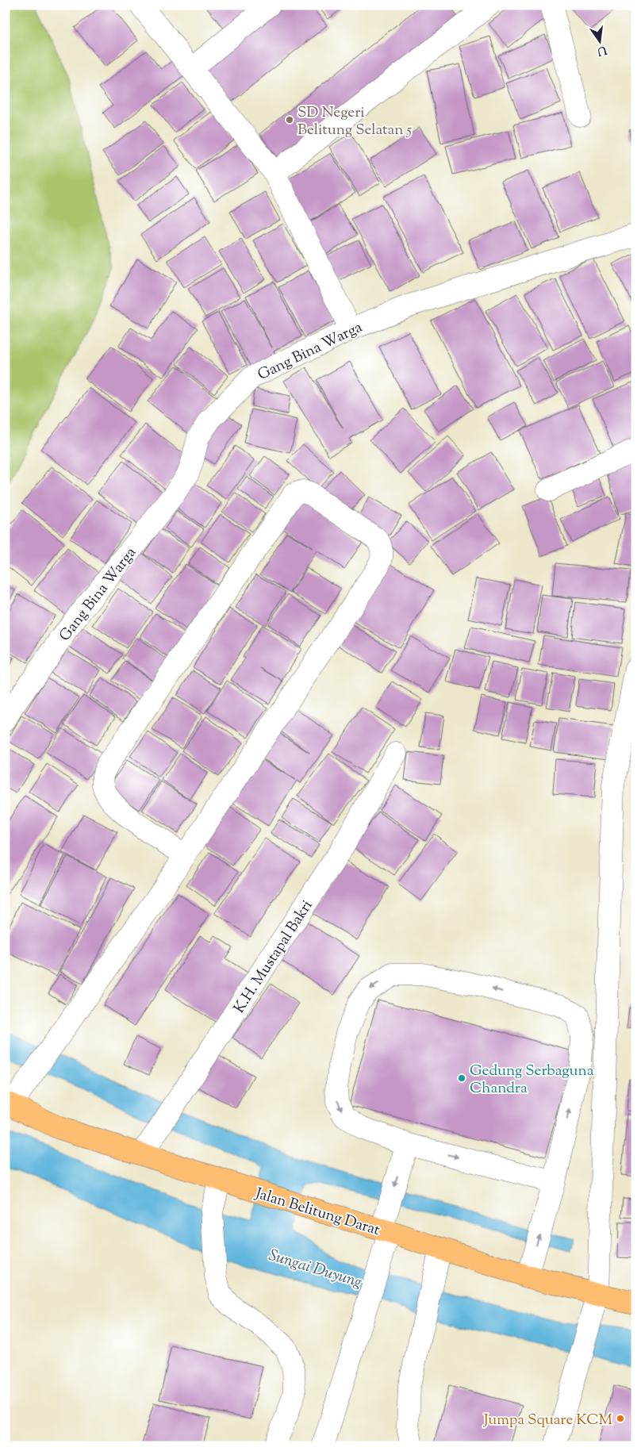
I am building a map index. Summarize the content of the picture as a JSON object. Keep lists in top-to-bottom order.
{
  "streets": {
    "main road": ["Jalan Belitung Darat"],
    "street": ["Gang Bina Warga", "K.H. Mustapal Bakri"]
  },
  "crossings": [
    ["K.H. Mustapal Bakri", "Jalan Belitung Darat"]
  ],
  "water": ["Sungai Duyung"],
  "places": ["SD Negeri Belitung Selatan 5", "Gedung Serbaguna Chandra", "Jumpa Square KCM"],
  "north": "bottom"
}
